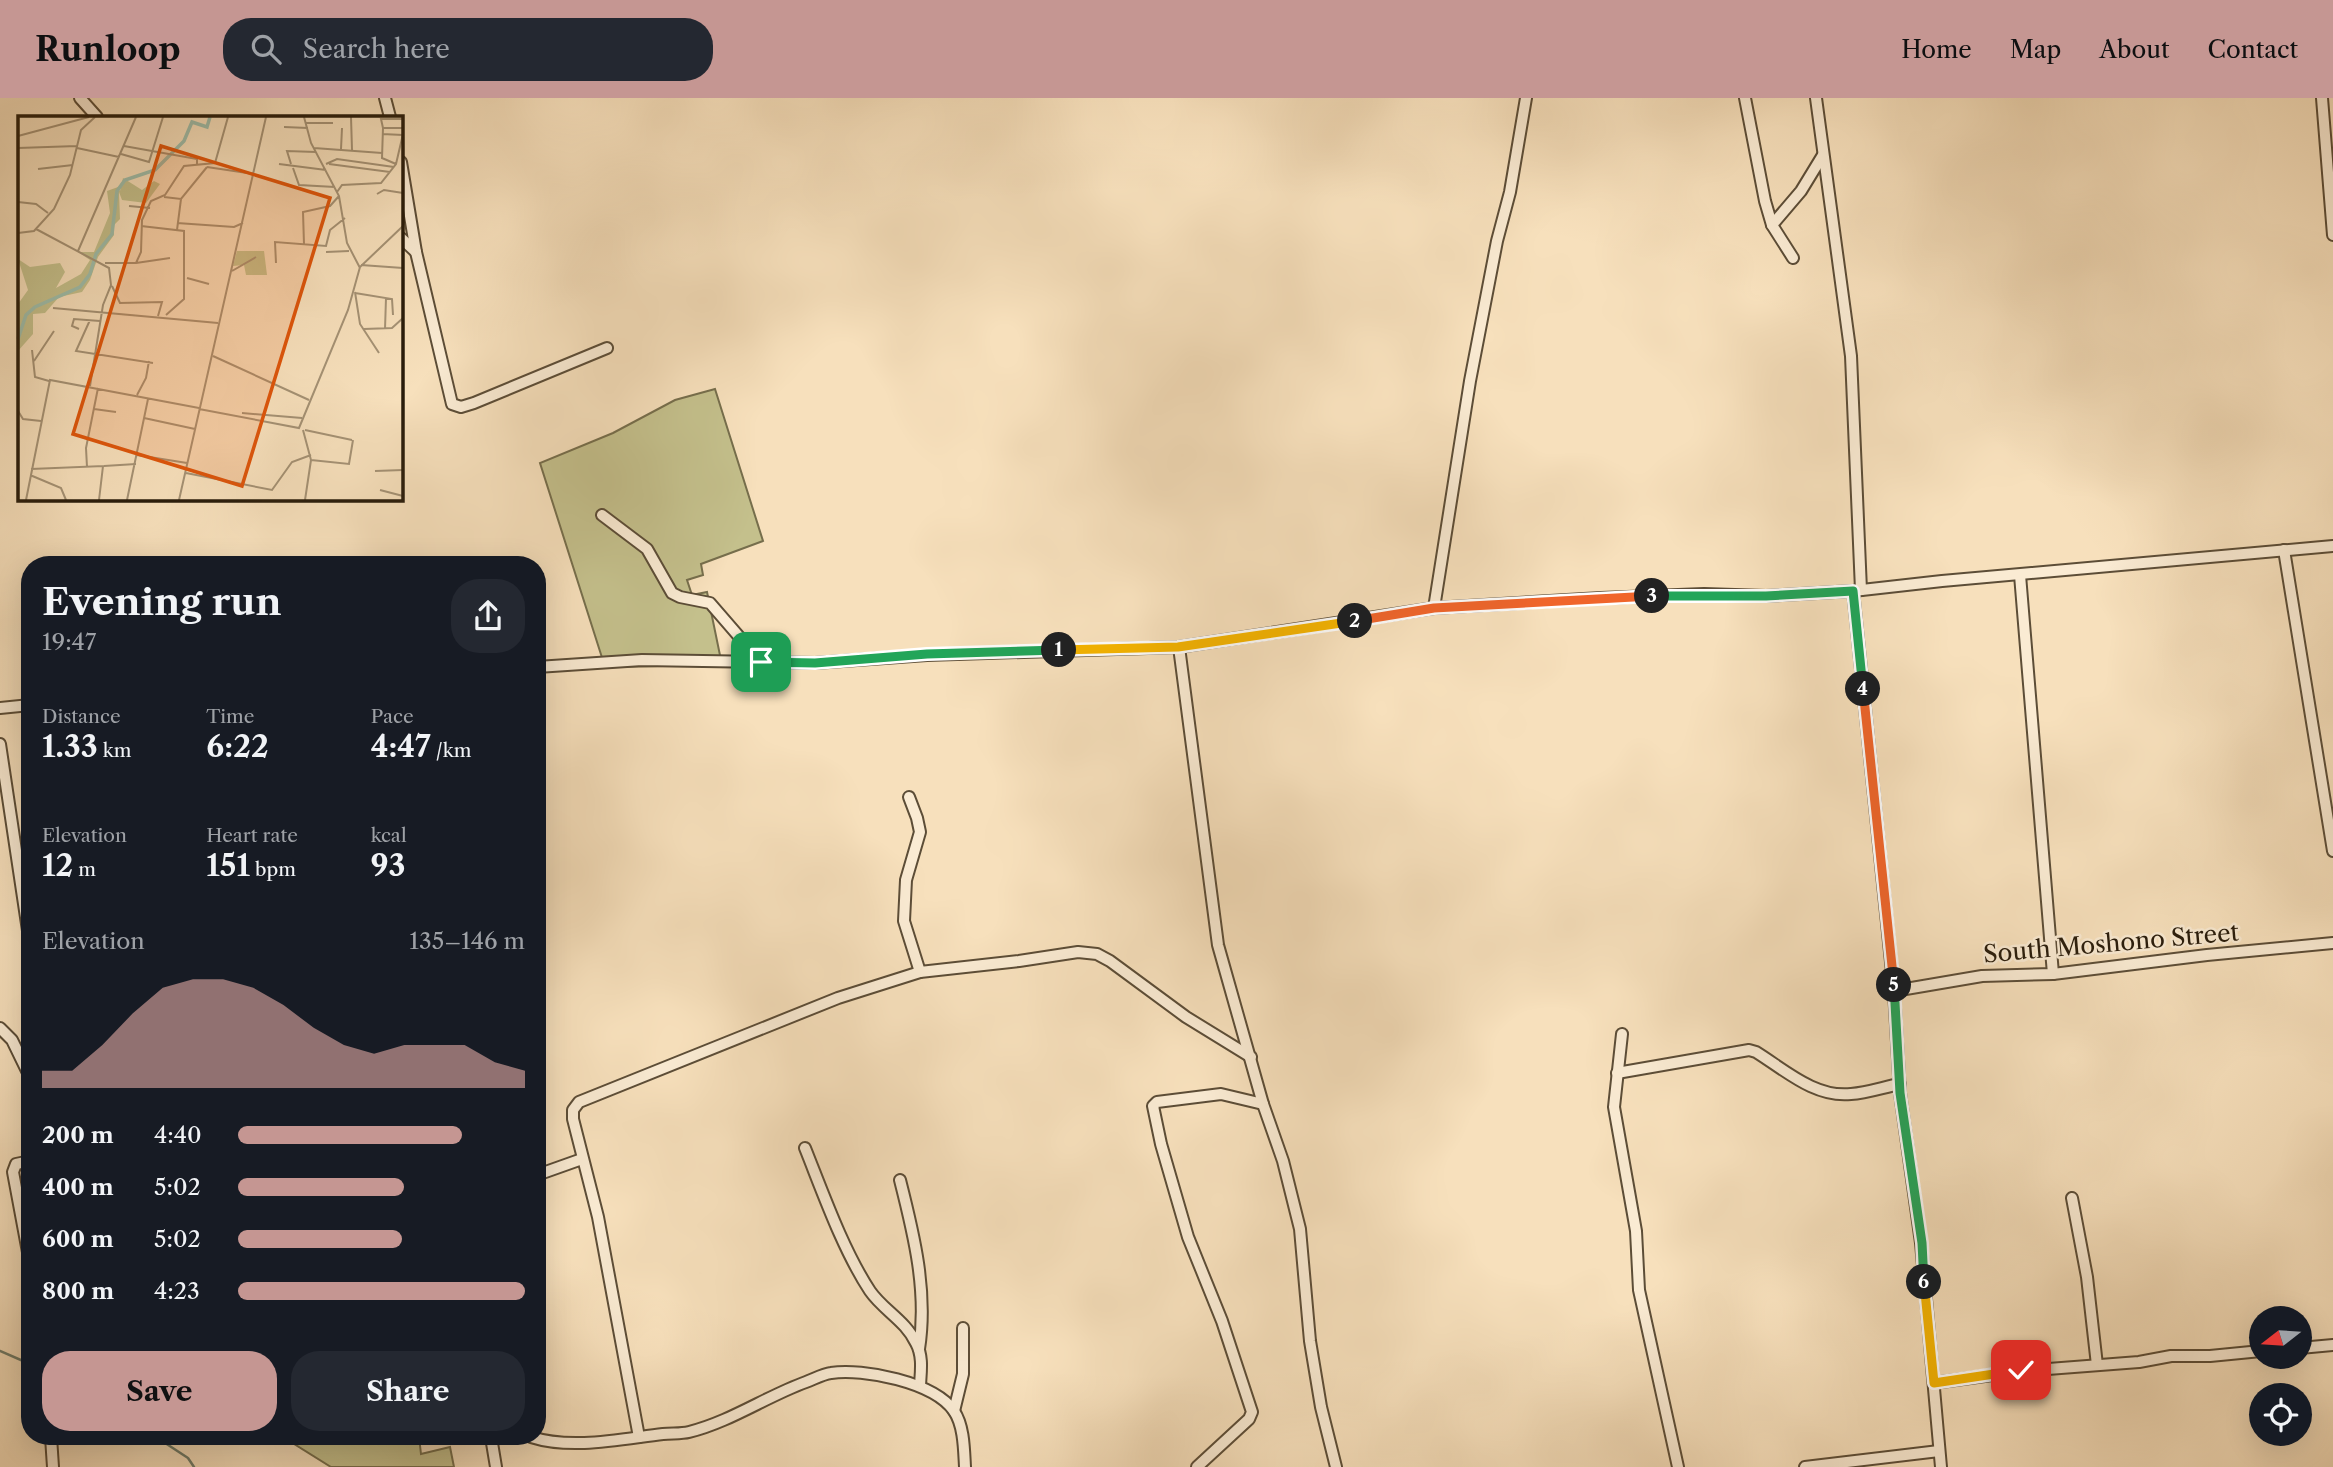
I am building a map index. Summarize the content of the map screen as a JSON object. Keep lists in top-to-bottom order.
{
  "streets": {
    "street": ["South Moshono Street"]
  },
  "north": "left",
  "page": {
    "header": "Runloop",
    "search": "Search here",
    "nav": [
      "Home",
      "Map",
      "About",
      "Contact"
    ],
    "heading": ["Evening run", "19:47"],
    "pins": [
      "3",
      "2",
      "1",
      "4",
      "5",
      "6"
    ],
    "stats": [
      ["Distance", "1.33 km"],
      ["Time", "6:22"],
      ["Pace", "4:47 /km"],
      ["Elevation", "12 m"],
      ["Heart rate", "151 bpm"],
      ["kcal", "93"]
    ],
    "chart": ["Elevation", "135–146 m"],
    "list": [
      {
        "name": "200 m",
        "note": "4:40"
      },
      {
        "name": "400 m",
        "note": "5:02"
      },
      {
        "name": "600 m",
        "note": "5:02"
      },
      {
        "name": "800 m",
        "note": "4:23"
      }
    ],
    "buttons": ["Save", "Share"]
  }
}
